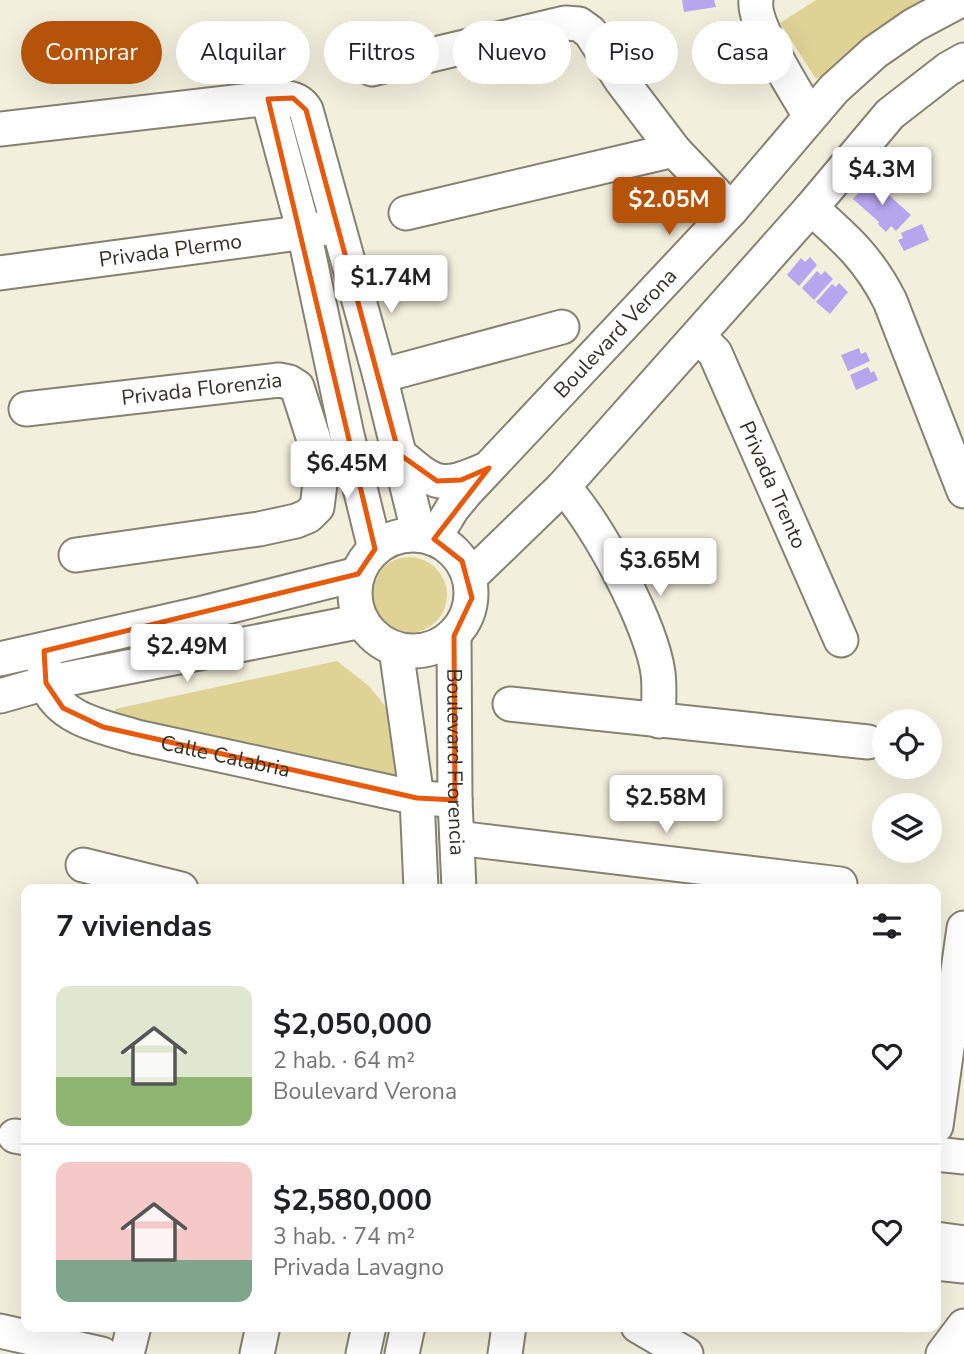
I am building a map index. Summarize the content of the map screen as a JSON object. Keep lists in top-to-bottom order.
{
  "streets": {
    "street": [
      "Privada Plermo",
      "Boulevard Verona",
      "Privada Florenzia",
      "Privada Trento",
      "Calle Calabria",
      "Boulevard Florencia"
    ]
  },
  "crossings": [
    ["Boulevard Verona", "Boulevard Florencia"],
    ["Calle Calabria", "Boulevard Florencia"]
  ],
  "page": {
    "chip": [
      "Comprar",
      "Alquilar",
      "Filtros",
      "Nuevo",
      "Piso",
      "Casa"
    ],
    "price": [
      "$4.3M",
      "$2.05M",
      "$1.74M",
      "$6.45M",
      "$3.65M",
      "$2.49M",
      "$2.58M"
    ],
    "heading": "7 viviendas",
    "list": [
      {
        "name": "$2,050,000",
        "note": "2 hab. · 64 m² · Boulevard Verona"
      },
      {
        "name": "$2,580,000",
        "note": "3 hab. · 74 m² · Privada Lavagno"
      }
    ]
  }
}
